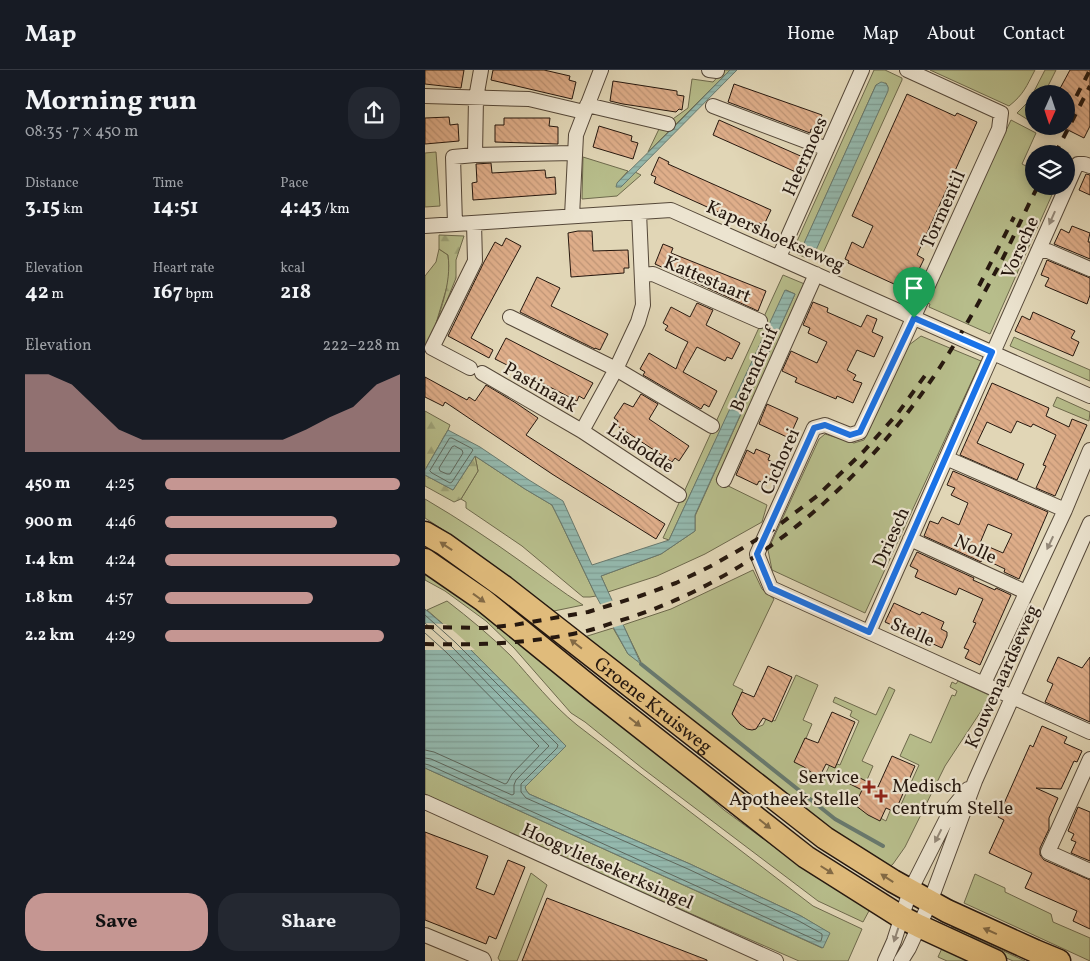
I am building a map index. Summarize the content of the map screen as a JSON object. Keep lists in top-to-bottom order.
{
  "streets": {
    "main road": ["Groene Kruisweg"],
    "street": [
      "Heermoes",
      "Tormentil",
      "Kapershoekseweg",
      "Vorsche",
      "Kattestaart",
      "Berendruif",
      "Pastinaak",
      "Lisdodde",
      "Cichorei",
      "Driesch",
      "Nolle",
      "Stelle",
      "Kouwenaardseweg",
      "Hoogvlietsekerksingel"
    ]
  },
  "crossings": [
    ["Heermoes", "Kapershoekseweg"],
    ["Tormentil", "Kapershoekseweg"],
    ["Tormentil", "Cichorei"],
    ["Kapershoekseweg", "Vorsche"],
    ["Kapershoekseweg", "Berendruif"],
    ["Kapershoekseweg", "Pastinaak"],
    ["Kapershoekseweg", "Cichorei"],
    ["Kapershoekseweg", "Driesch"],
    ["Vorsche", "Driesch"],
    ["Pastinaak", "Lisdodde"],
    ["Cichorei", "Stelle"],
    ["Driesch", "Nolle"],
    ["Driesch", "Stelle"],
    ["Nolle", "Kouwenaardseweg"],
    ["Stelle", "Kouwenaardseweg"],
    ["Kouwenaardseweg", "Groene Kruisweg"]
  ],
  "one_way": ["Vorsche"],
  "places": {
    "health": ["Service Apotheek Stelle", "Medisch centrum Stelle"]
  },
  "north": "bottom",
  "page": {
    "header": "Map",
    "nav": [
      "Home",
      "Map",
      "About",
      "Contact"
    ],
    "heading": ["Morning run", "08:35 · 7 × 450 m"],
    "stats": [
      ["Distance", "3.15 km"],
      ["Time", "14:51"],
      ["Pace", "4:43 /km"],
      ["Elevation", "42 m"],
      ["Heart rate", "167 bpm"],
      ["kcal", "218"]
    ],
    "chart": ["Elevation", "222–228 m"],
    "list": [
      {
        "name": "450 m",
        "note": "4:25"
      },
      {
        "name": "900 m",
        "note": "4:46"
      },
      {
        "name": "1.4 km",
        "note": "4:24"
      },
      {
        "name": "1.8 km",
        "note": "4:57"
      },
      {
        "name": "2.2 km",
        "note": "4:29"
      }
    ],
    "buttons": ["Save", "Share"]
  }
}
